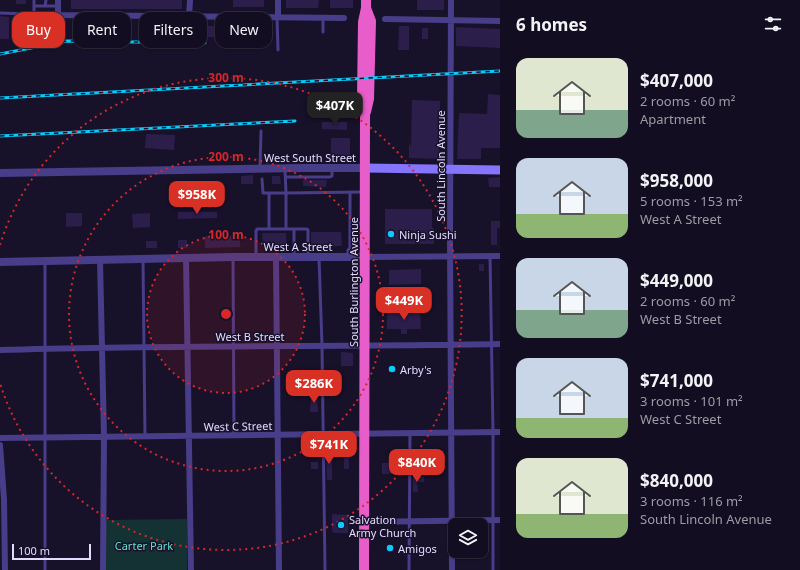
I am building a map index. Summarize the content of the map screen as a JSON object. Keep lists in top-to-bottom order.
{
  "streets": {
    "highway": ["South Burlington Avenue"],
    "main road": ["West South Street"],
    "street": [
      "South Lincoln Avenue",
      "West A Street",
      "West B Street",
      "West C Street"
    ]
  },
  "crossings": [
    ["West South Street", "South Lincoln Avenue"],
    ["West South Street", "South Burlington Avenue"],
    ["South Lincoln Avenue", "West A Street"],
    ["South Lincoln Avenue", "West B Street"],
    ["South Lincoln Avenue", "West C Street"],
    ["West A Street", "South Burlington Avenue"],
    ["South Burlington Avenue", "West B Street"],
    ["South Burlington Avenue", "West C Street"]
  ],
  "parks": ["Carter Park"],
  "places": [
    "Ninja Sushi",
    "Arby's",
    "Salvation Army Church",
    "Amigos"
  ],
  "scale_bar": "100 m",
  "page": {
    "heading": "6 homes",
    "chip": [
      "Buy",
      "Rent",
      "Filters",
      "New"
    ],
    "list": [
      {
        "name": "$407,000",
        "note": "2 rooms · 60 m² · Apartment"
      },
      {
        "name": "$958,000",
        "note": "5 rooms · 153 m² · West A Street"
      },
      {
        "name": "$449,000",
        "note": "2 rooms · 60 m² · West B Street"
      },
      {
        "name": "$741,000",
        "note": "3 rooms · 101 m² · West C Street"
      },
      {
        "name": "$840,000",
        "note": "3 rooms · 116 m² · South Lincoln Avenue"
      }
    ],
    "price": [
      "$407K",
      "$958K",
      "$449K",
      "$286K",
      "$741K",
      "$840K"
    ],
    "scale": "100 m"
  },
  "rings": ["300 m", "200 m", "100 m"]
}
